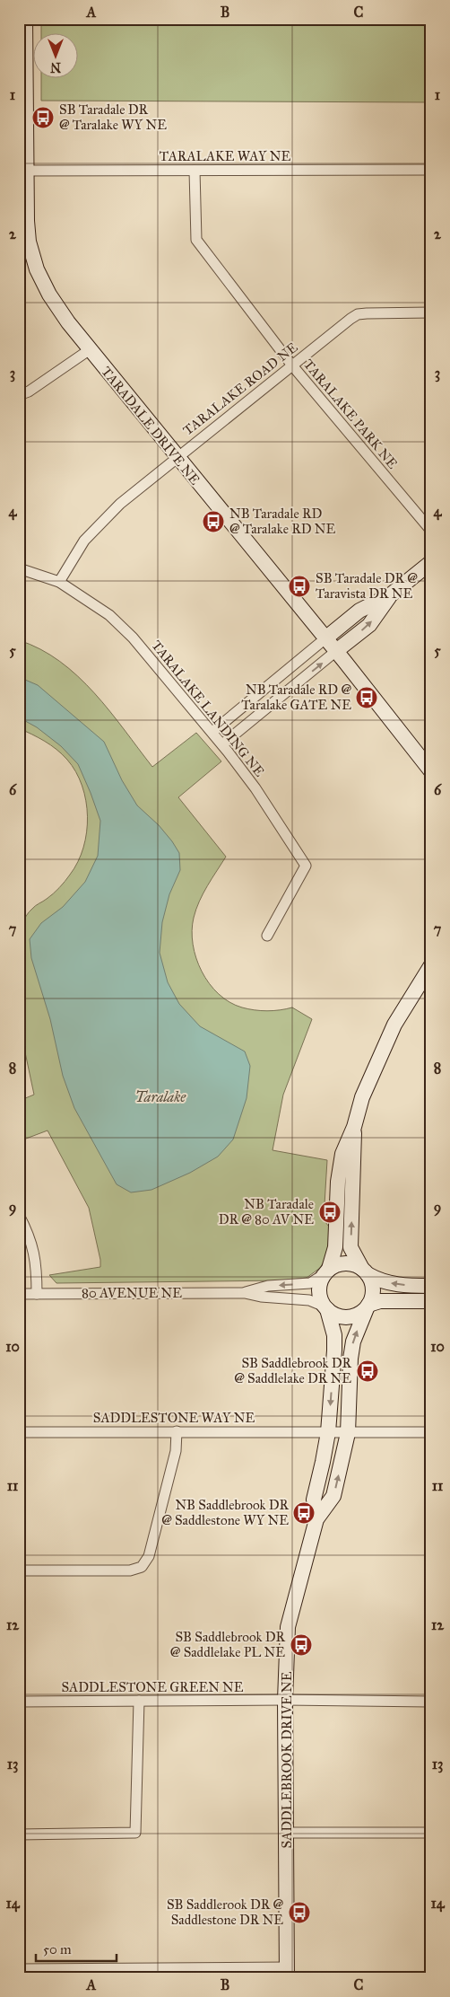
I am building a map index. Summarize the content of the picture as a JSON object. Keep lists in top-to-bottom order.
{
  "streets": {
    "street": [
      "TARALAKE WAY NE",
      "TARALAKE ROAD NE",
      "TARALAKE PARK NE",
      "TARADALE DRIVE NE",
      "TARALAKE LANDING NE",
      "80 AVENUE NE",
      "SADDLESTONE WAY NE",
      "SADDLESTONE GREEN NE",
      "SADDLEBROOK DRIVE NE"
    ]
  },
  "crossings": [
    ["TARALAKE WAY NE", "TARALAKE PARK NE"],
    ["TARALAKE WAY NE", "TARADALE DRIVE NE"],
    ["TARALAKE ROAD NE", "TARALAKE PARK NE"],
    ["TARALAKE ROAD NE", "TARADALE DRIVE NE"],
    ["TARALAKE ROAD NE", "TARALAKE LANDING NE"],
    ["80 AVENUE NE", "SADDLEBROOK DRIVE NE"],
    ["SADDLESTONE WAY NE", "SADDLEBROOK DRIVE NE"],
    ["SADDLESTONE GREEN NE", "SADDLEBROOK DRIVE NE"]
  ],
  "water": ["Taralake"],
  "places": {
    "bus stop": [
      "SB Taradale DR @ Taralake WY NE",
      "NB Taradale RD @ Taralake RD NE",
      "SB Taradale DR @ Taravista DR NE",
      "NB Taradale RD @ Taralake GATE NE",
      "NB Taradale DR @ 80 AV NE",
      "SB Saddlebrook DR @ Saddlelake DR NE",
      "NB Saddlebrook DR @ Saddlestone WY NE",
      "SB Saddlebrook DR @ Saddlelake PL NE",
      "SB Saddlerook DR @ Saddlestone DR NE"
    ]
  },
  "scale_bar": "50 m",
  "north": "bottom",
  "grid": {
    "columns": ["A", "B", "C"],
    "rows": [
      "1",
      "2",
      "3",
      "4",
      "5",
      "6",
      "7",
      "8",
      "9",
      "10",
      "11",
      "12",
      "13",
      "14"
    ]
  }
}
